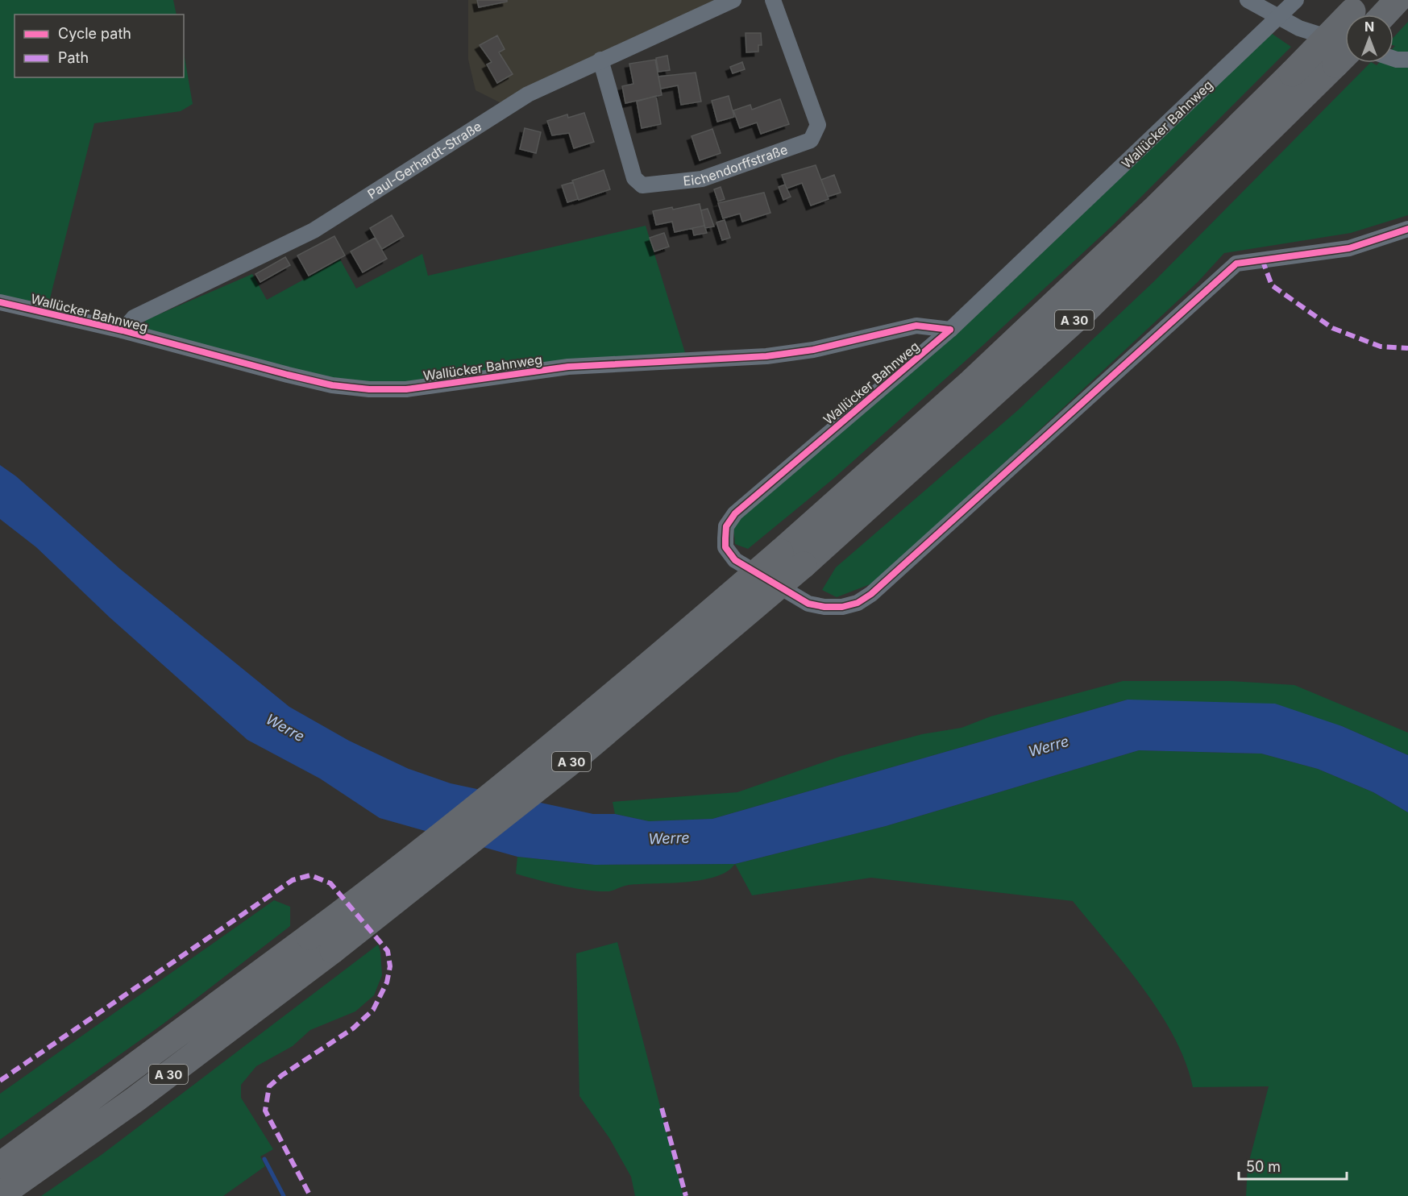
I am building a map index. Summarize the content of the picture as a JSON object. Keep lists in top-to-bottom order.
{
  "streets": {
    "highway": ["A 30"],
    "street": ["Wallücker Bahnweg", "Paul-Gerhardt-Straße", "Eichendorffstraße"]
  },
  "crossings": [
    ["Wallücker Bahnweg", "Paul-Gerhardt-Straße"],
    ["Paul-Gerhardt-Straße", "Eichendorffstraße"]
  ],
  "water": ["Werre"],
  "legend": ["Cycle path", "Path"],
  "scale_bar": "50 m",
  "north": "top"
}
